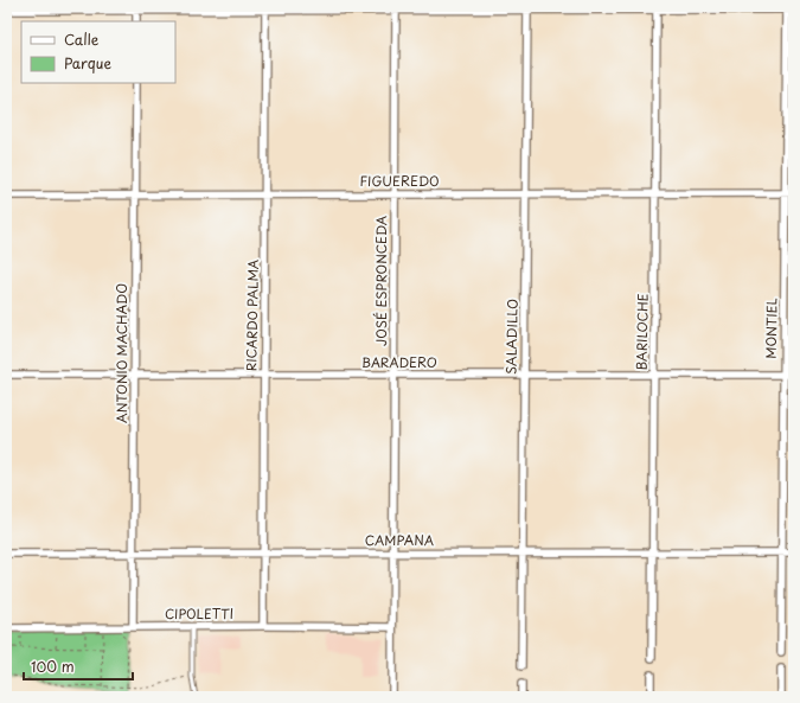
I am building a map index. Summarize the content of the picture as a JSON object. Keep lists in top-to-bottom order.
{
  "streets": {
    "street": [
      "FIGUEREDO",
      "JOSÉ ESPRONCEDA",
      "RICARDO PALMA",
      "MONTIEL",
      "BARILOCHE",
      "SALADILLO",
      "ANTONIO MACHADO",
      "BARADERO",
      "CAMPANA",
      "CIPOLETTI"
    ]
  },
  "crossings": [
    ["FIGUEREDO", "JOSÉ ESPRONCEDA"],
    ["FIGUEREDO", "RICARDO PALMA"],
    ["FIGUEREDO", "MONTIEL"],
    ["FIGUEREDO", "BARILOCHE"],
    ["FIGUEREDO", "SALADILLO"],
    ["FIGUEREDO", "ANTONIO MACHADO"],
    ["JOSÉ ESPRONCEDA", "BARADERO"],
    ["JOSÉ ESPRONCEDA", "CAMPANA"],
    ["JOSÉ ESPRONCEDA", "CIPOLETTI"],
    ["RICARDO PALMA", "BARADERO"],
    ["RICARDO PALMA", "CAMPANA"],
    ["RICARDO PALMA", "CIPOLETTI"],
    ["MONTIEL", "BARADERO"],
    ["MONTIEL", "CAMPANA"],
    ["BARILOCHE", "BARADERO"],
    ["BARILOCHE", "CAMPANA"],
    ["SALADILLO", "BARADERO"],
    ["SALADILLO", "CAMPANA"],
    ["ANTONIO MACHADO", "BARADERO"],
    ["ANTONIO MACHADO", "CAMPANA"],
    ["ANTONIO MACHADO", "CIPOLETTI"]
  ],
  "legend": ["Calle", "Parque"],
  "scale_bar": "100 m"
}
